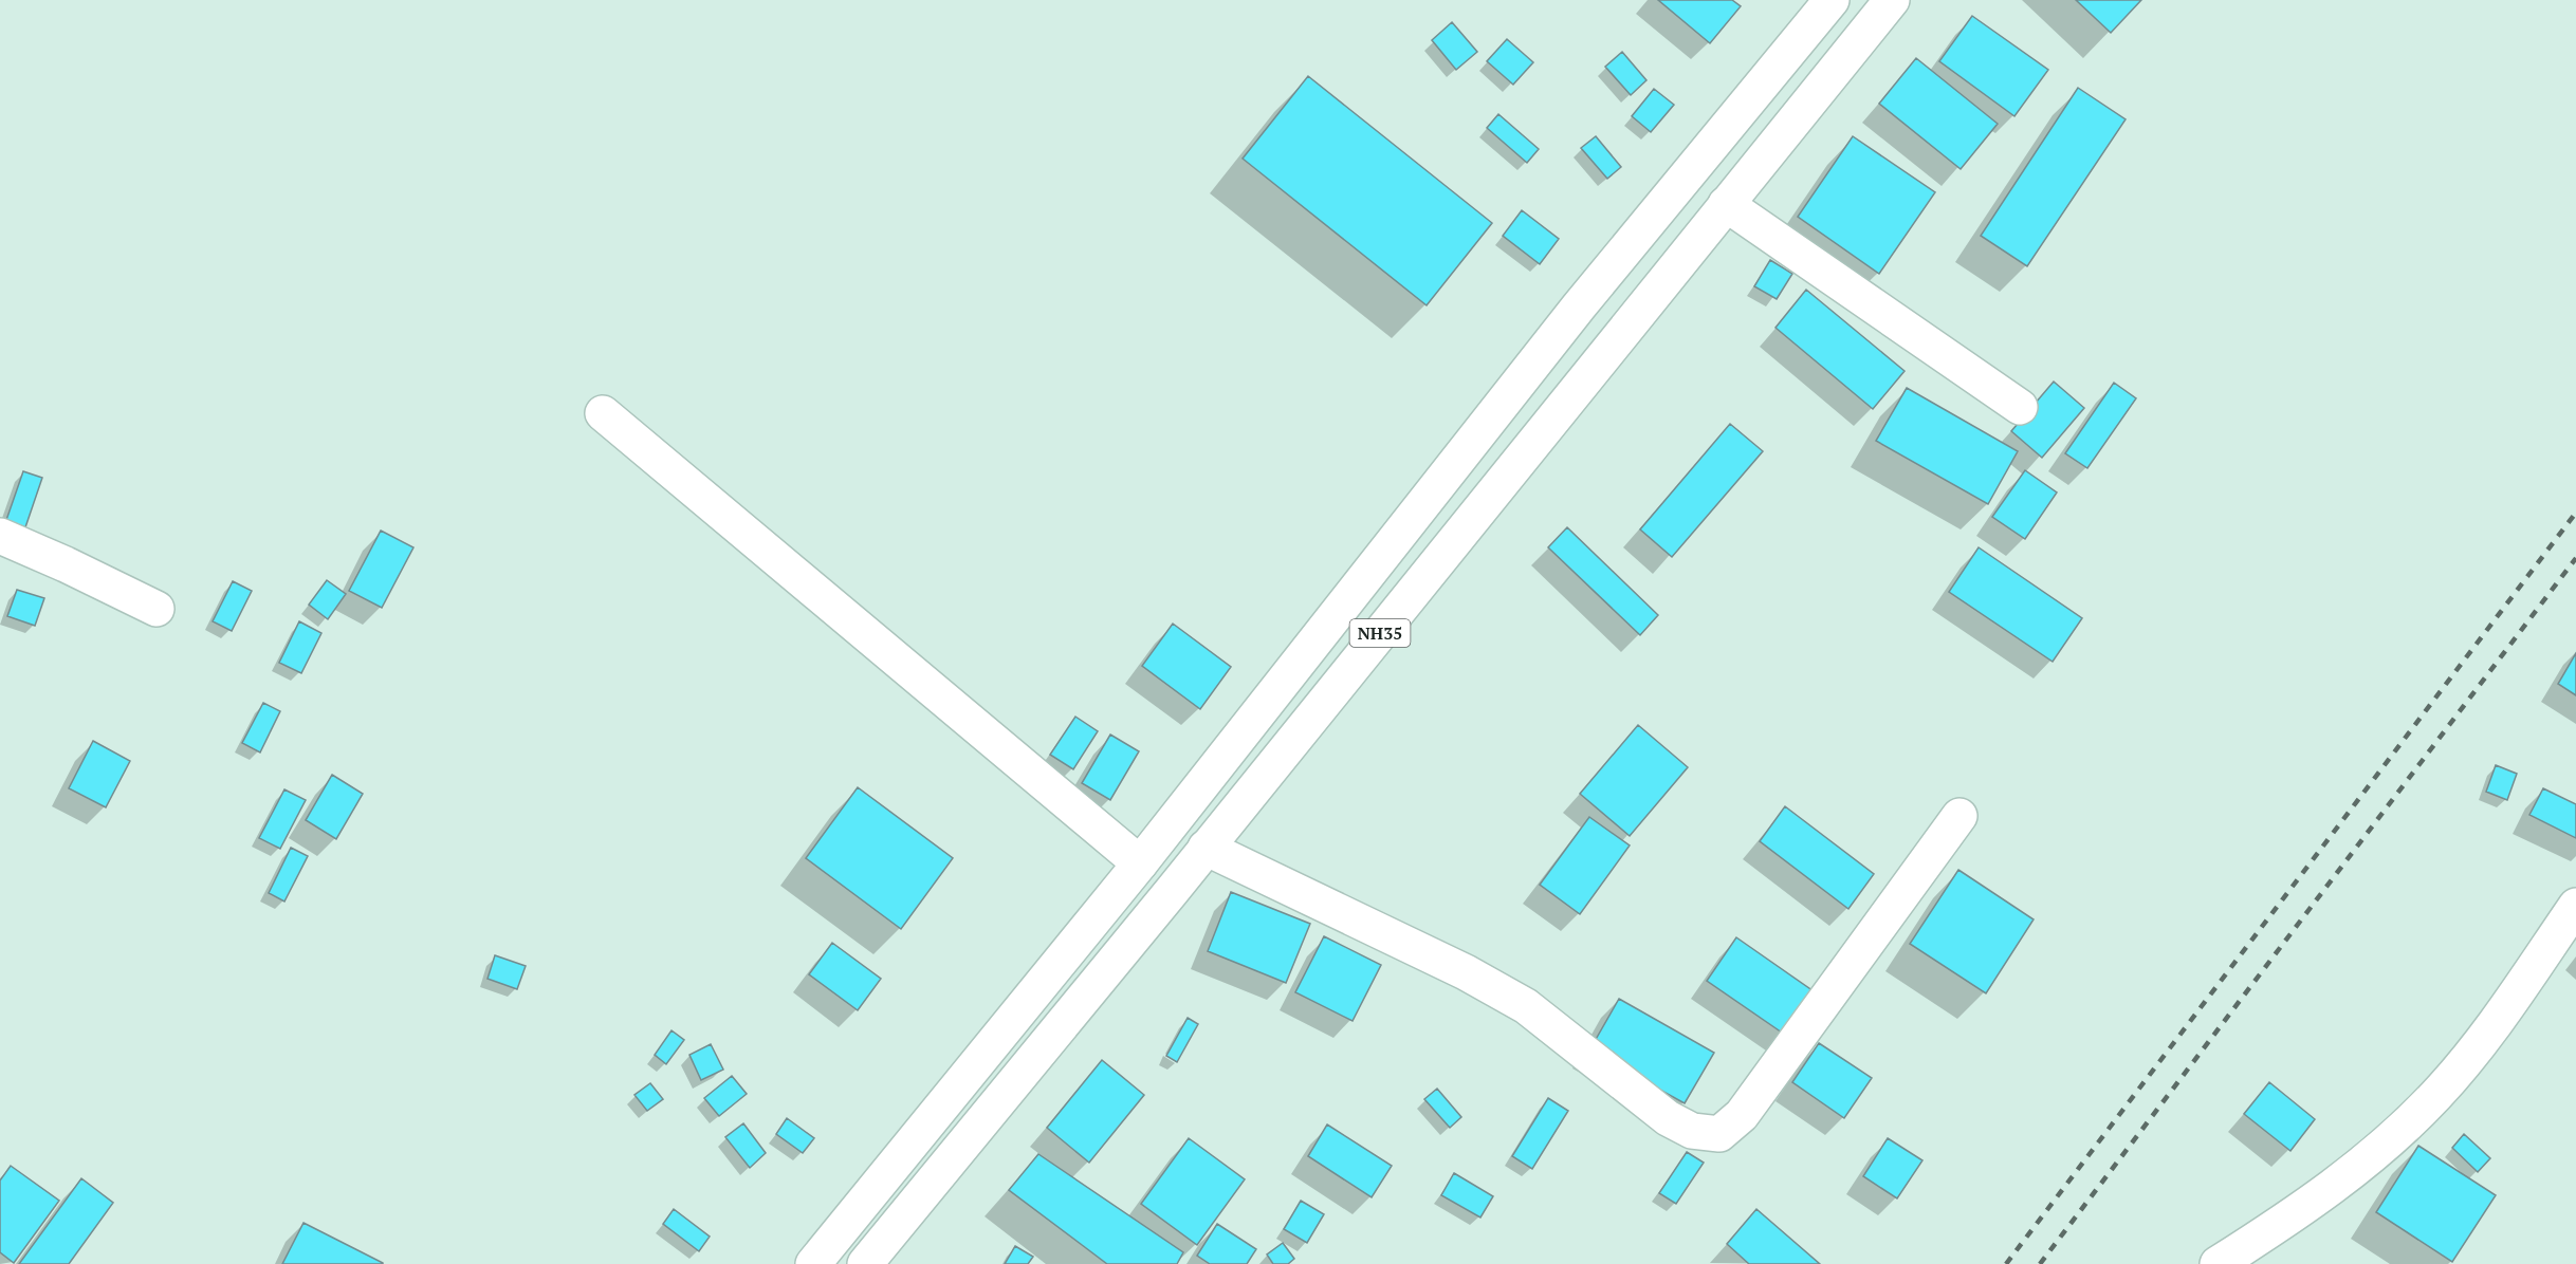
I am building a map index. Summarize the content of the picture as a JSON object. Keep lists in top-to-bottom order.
{
  "streets": {
    "main road": ["NH35"]
  }
}
